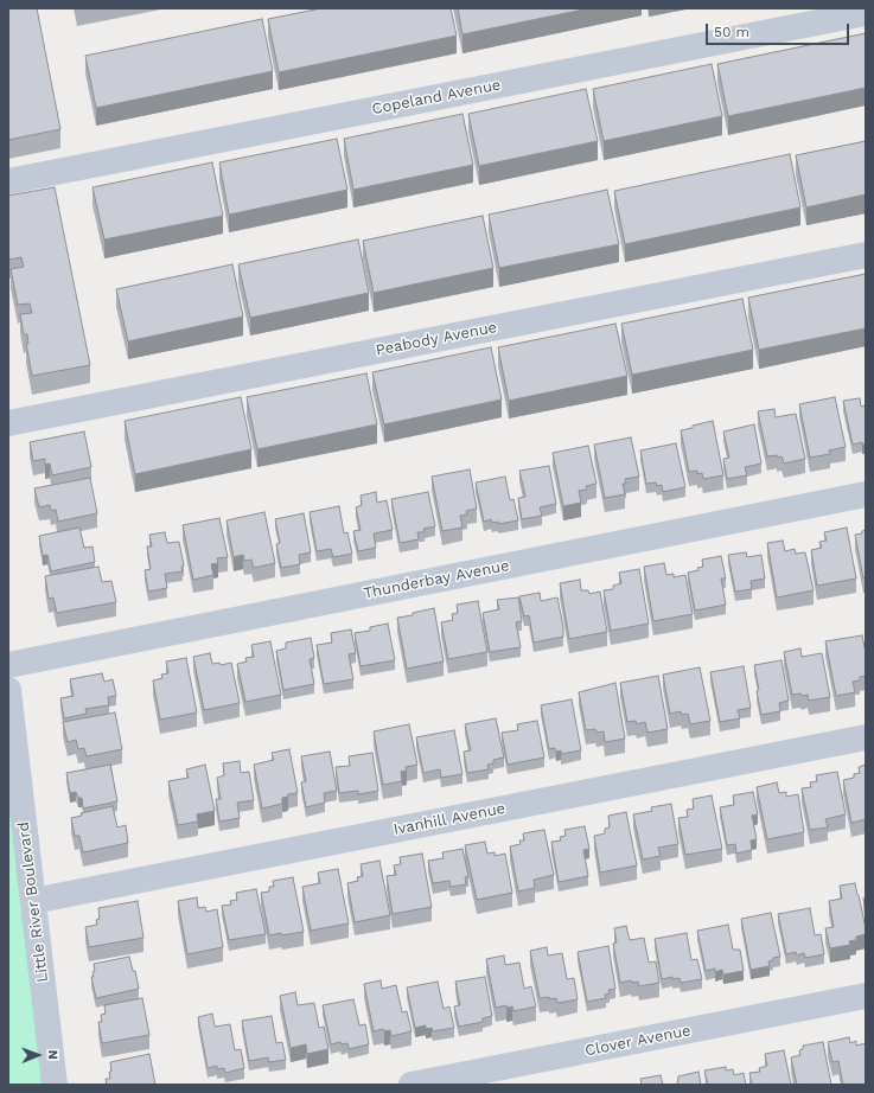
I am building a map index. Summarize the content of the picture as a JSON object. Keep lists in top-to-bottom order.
{
  "streets": {
    "street": [
      "Copeland Avenue",
      "Peabody Avenue",
      "Thunderbay Avenue",
      "Ivanhill Avenue",
      "Little River Boulevard",
      "Clover Avenue"
    ]
  },
  "crossings": [
    ["Ivanhill Avenue", "Little River Boulevard"]
  ],
  "scale_bar": "50 m",
  "north": "right"
}
